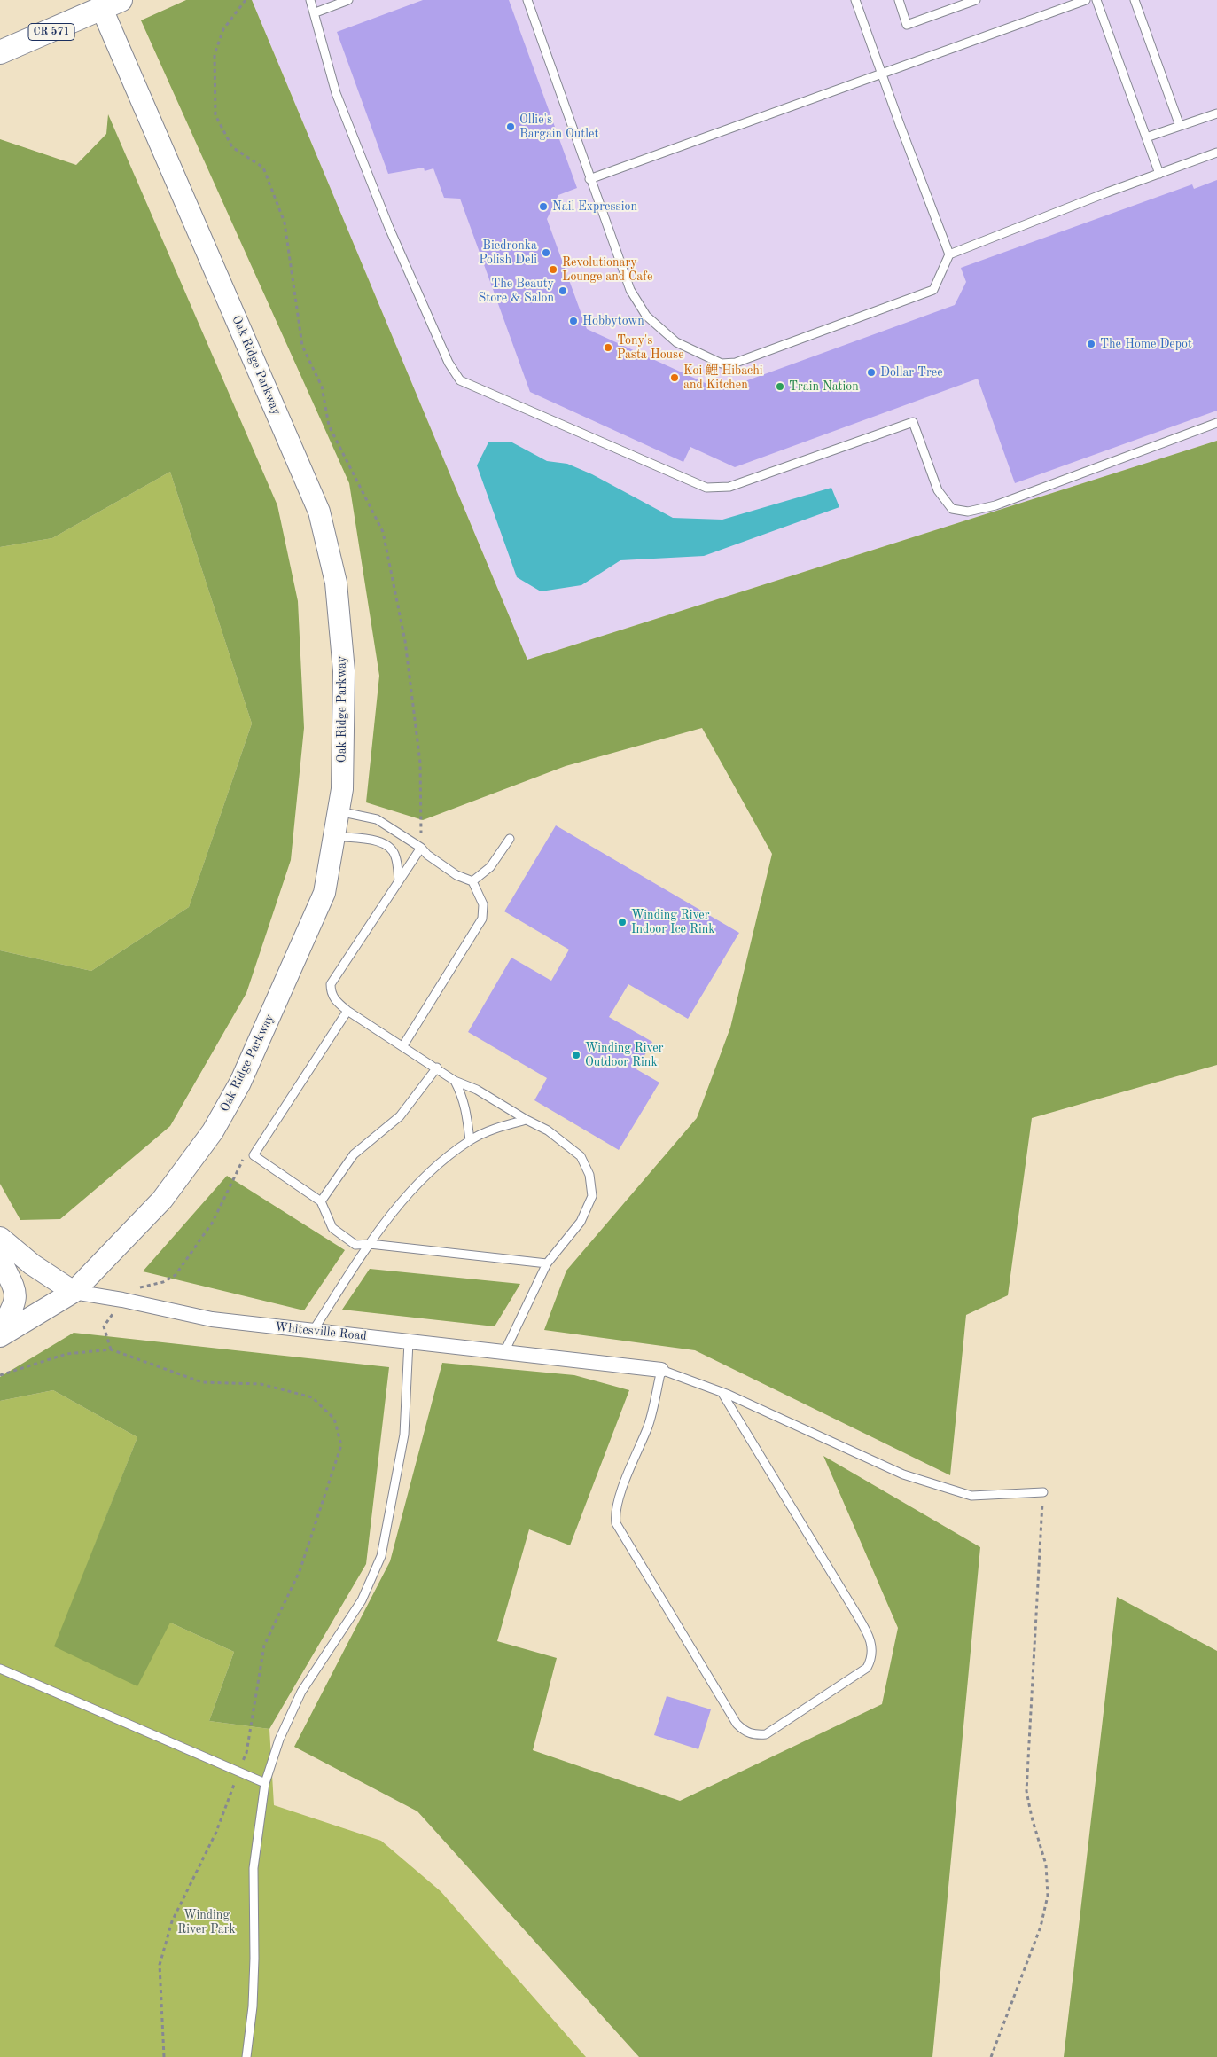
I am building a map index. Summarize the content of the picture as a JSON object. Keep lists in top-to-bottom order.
{
  "streets": {
    "main road": ["CR 571"],
    "street": ["Oak Ridge Parkway", "Whitesville Road"]
  },
  "crossings": [
    ["CR 571", "Oak Ridge Parkway"],
    ["Oak Ridge Parkway", "Whitesville Road"]
  ],
  "parks": ["Winding River Park"],
  "places": [
    "Ollie's Bargain Outlet",
    "Nail Expression",
    "Biedronka Polish Deli",
    "Revolutionary Lounge and Cafe",
    "The Beauty Store & Salon",
    "Hobbytown",
    "The Home Depot",
    "Tony's Pasta House",
    "Dollar Tree",
    "Koi 鯉 Hibachi and Kitchen",
    "Train Nation",
    "Winding River Indoor Ice Rink",
    "Winding River Outdoor Rink"
  ]
}
